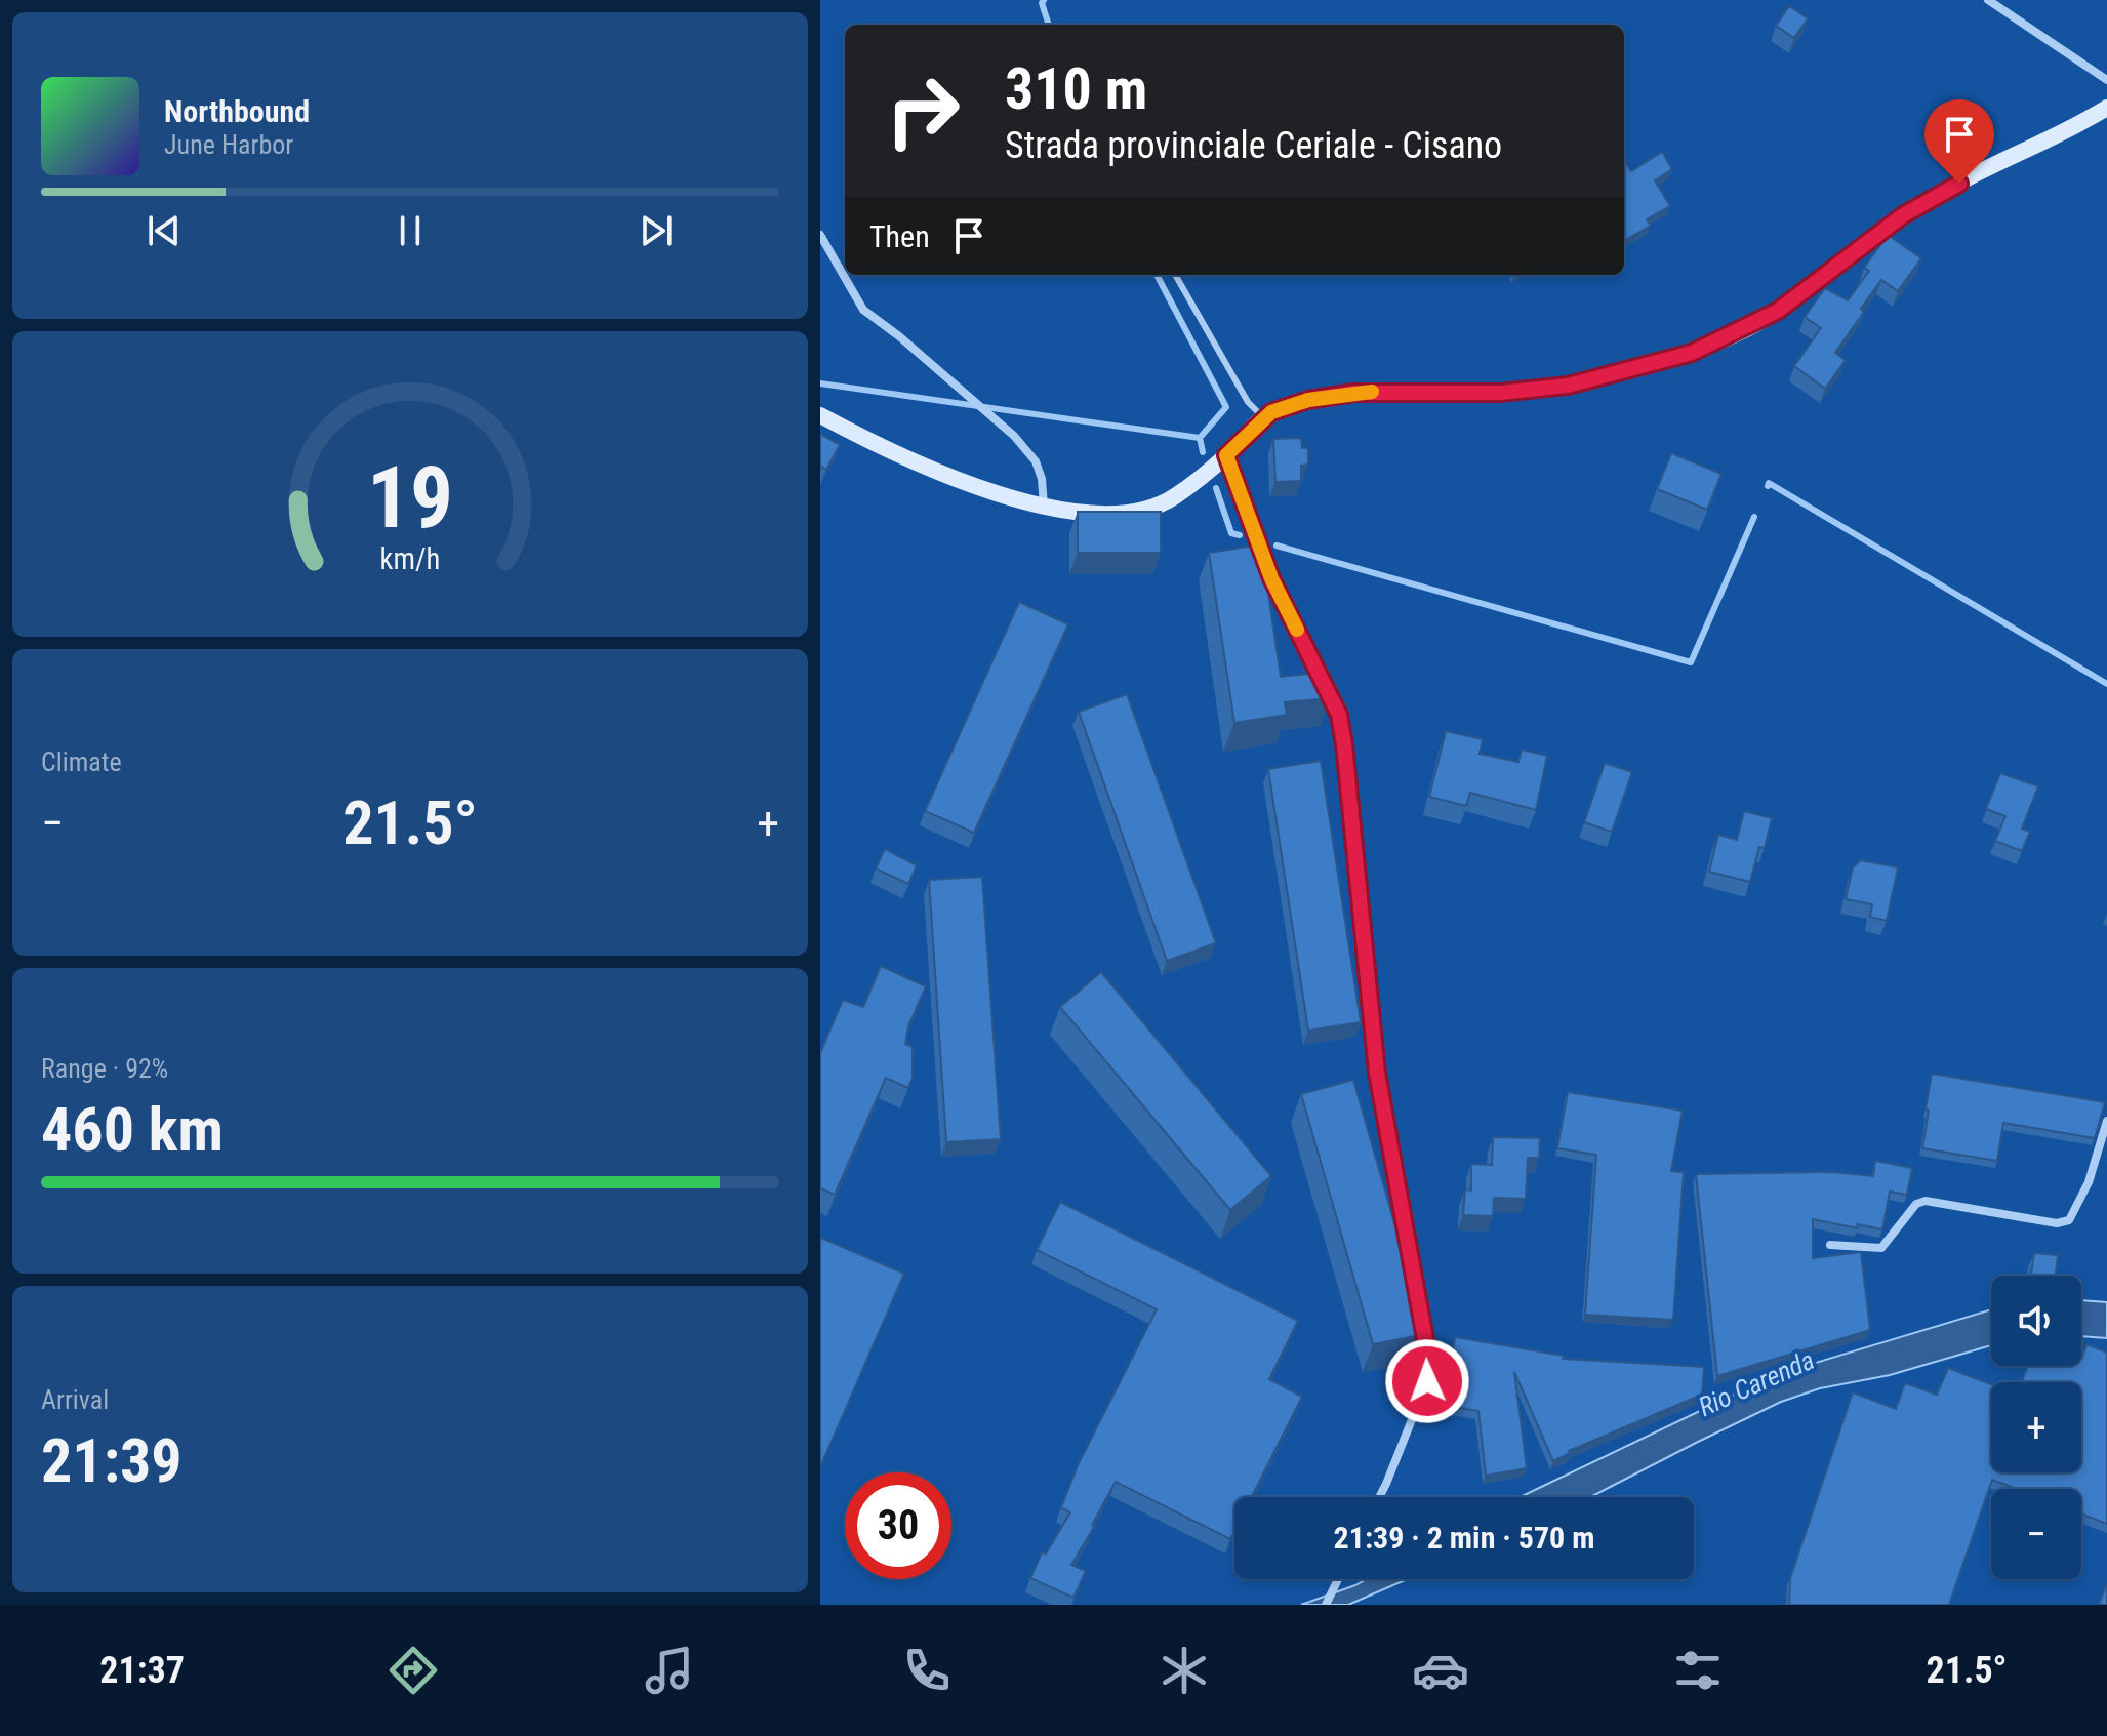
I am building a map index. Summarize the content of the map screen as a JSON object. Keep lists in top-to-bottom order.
{
  "water": ["Rio Carenda"],
  "page": {
    "turn": ["310 m", "Strada provinciale Ceriale - Cisano"],
    "song": ["Northbound", "June Harbor"],
    "then": "Then",
    "tile": [
      "Climate",
      ["Range · 92%", "460 km"],
      ["Arrival", "21:39"]
    ],
    "heat": ["−", "21.5°", "+"],
    "map_buttons": ["+", "−"],
    "limit": "30",
    "trip": "21:39 · 2 min · 570 m",
    "tabs": ["21:37", "21.5°"],
    "gauge": ["19", "km/h"]
  }
}
